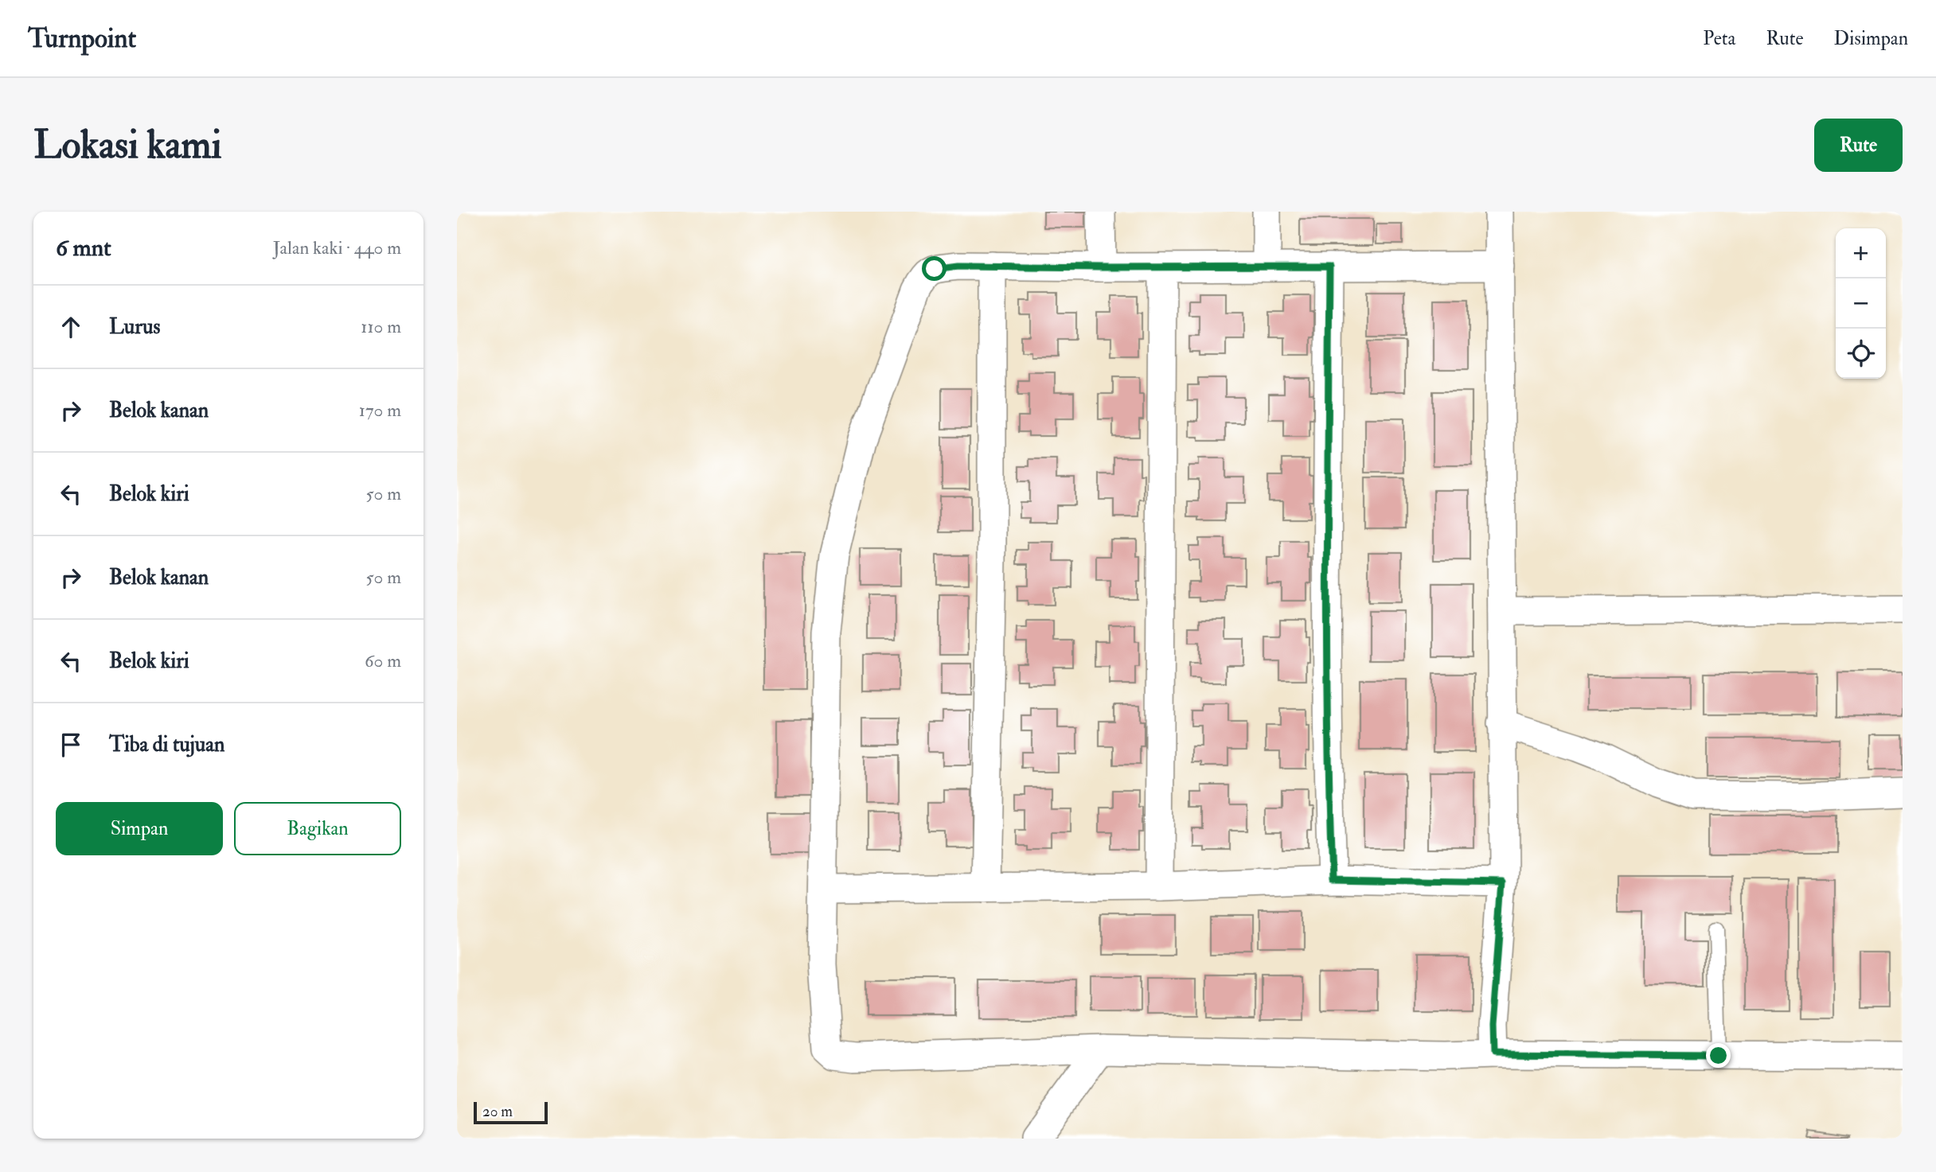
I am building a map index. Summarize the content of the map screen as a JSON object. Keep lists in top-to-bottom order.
{
  "scale_bar": "20 m",
  "page": {
    "header": "Turnpoint",
    "nav": ["Peta", "Rute", "Disimpan"],
    "buttons": [
      "Rute",
      ["Simpan", "Bagikan"]
    ],
    "title": "Lokasi kami",
    "heading": ["6 mnt", "Jalan kaki · 440 m"],
    "map_buttons": ["+", "−"],
    "list": [
      ["Lurus", "110 m"],
      ["Belok kanan", "170 m"],
      ["Belok kiri", "50 m"],
      ["Belok kanan", "50 m"],
      ["Belok kiri", "60 m"],
      "Tiba di tujuan"
    ],
    "scale": "20 m"
  }
}
